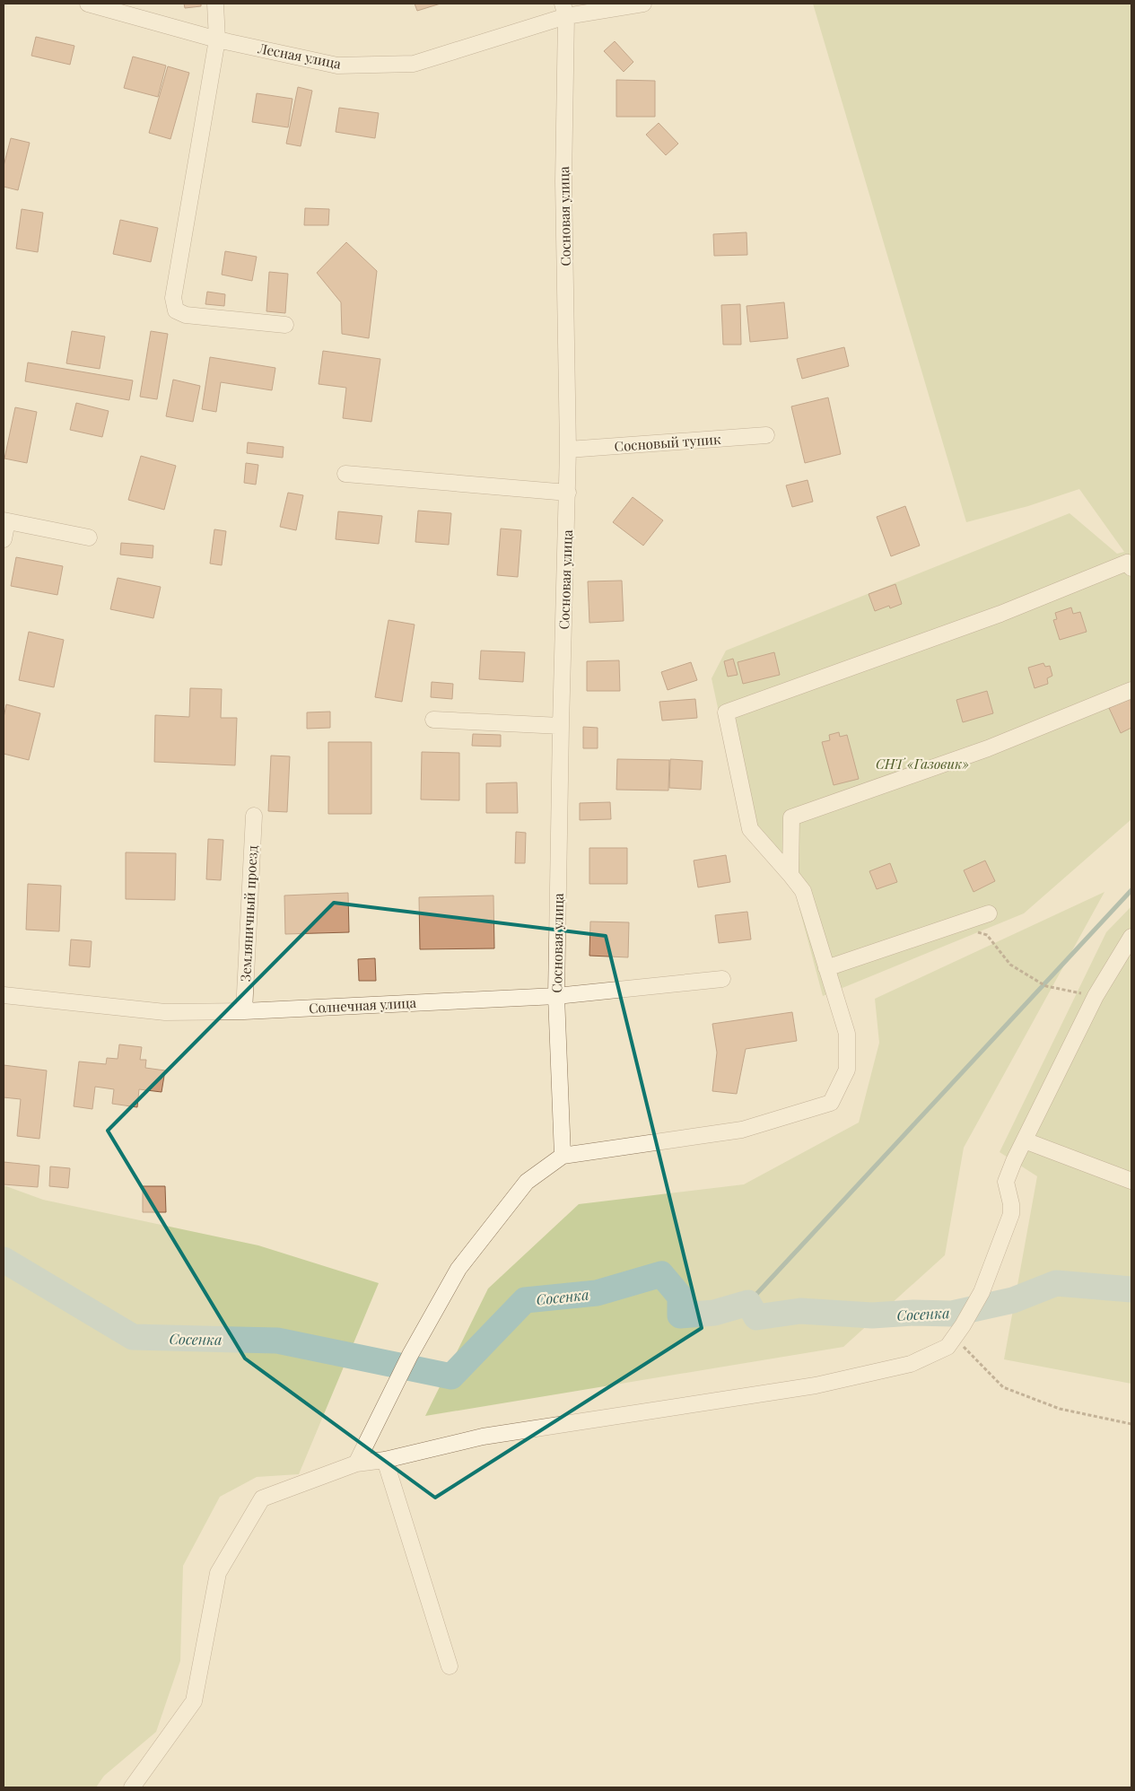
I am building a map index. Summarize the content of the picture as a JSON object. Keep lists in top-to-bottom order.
{
  "streets": {
    "lane": [
      "Лесная улица",
      "Сосновая улица",
      "Сосновый тупик",
      "Земляничный проезд",
      "Солнечная улица"
    ]
  },
  "crossings": [
    ["Лесная улица", "Сосновая улица"],
    ["Сосновая улица", "Сосновый тупик"],
    ["Сосновая улица", "Солнечная улица"],
    ["Земляничный проезд", "Солнечная улица"]
  ],
  "water": ["Сосенка"],
  "parks": ["СНТ «Газовик»"]
}
